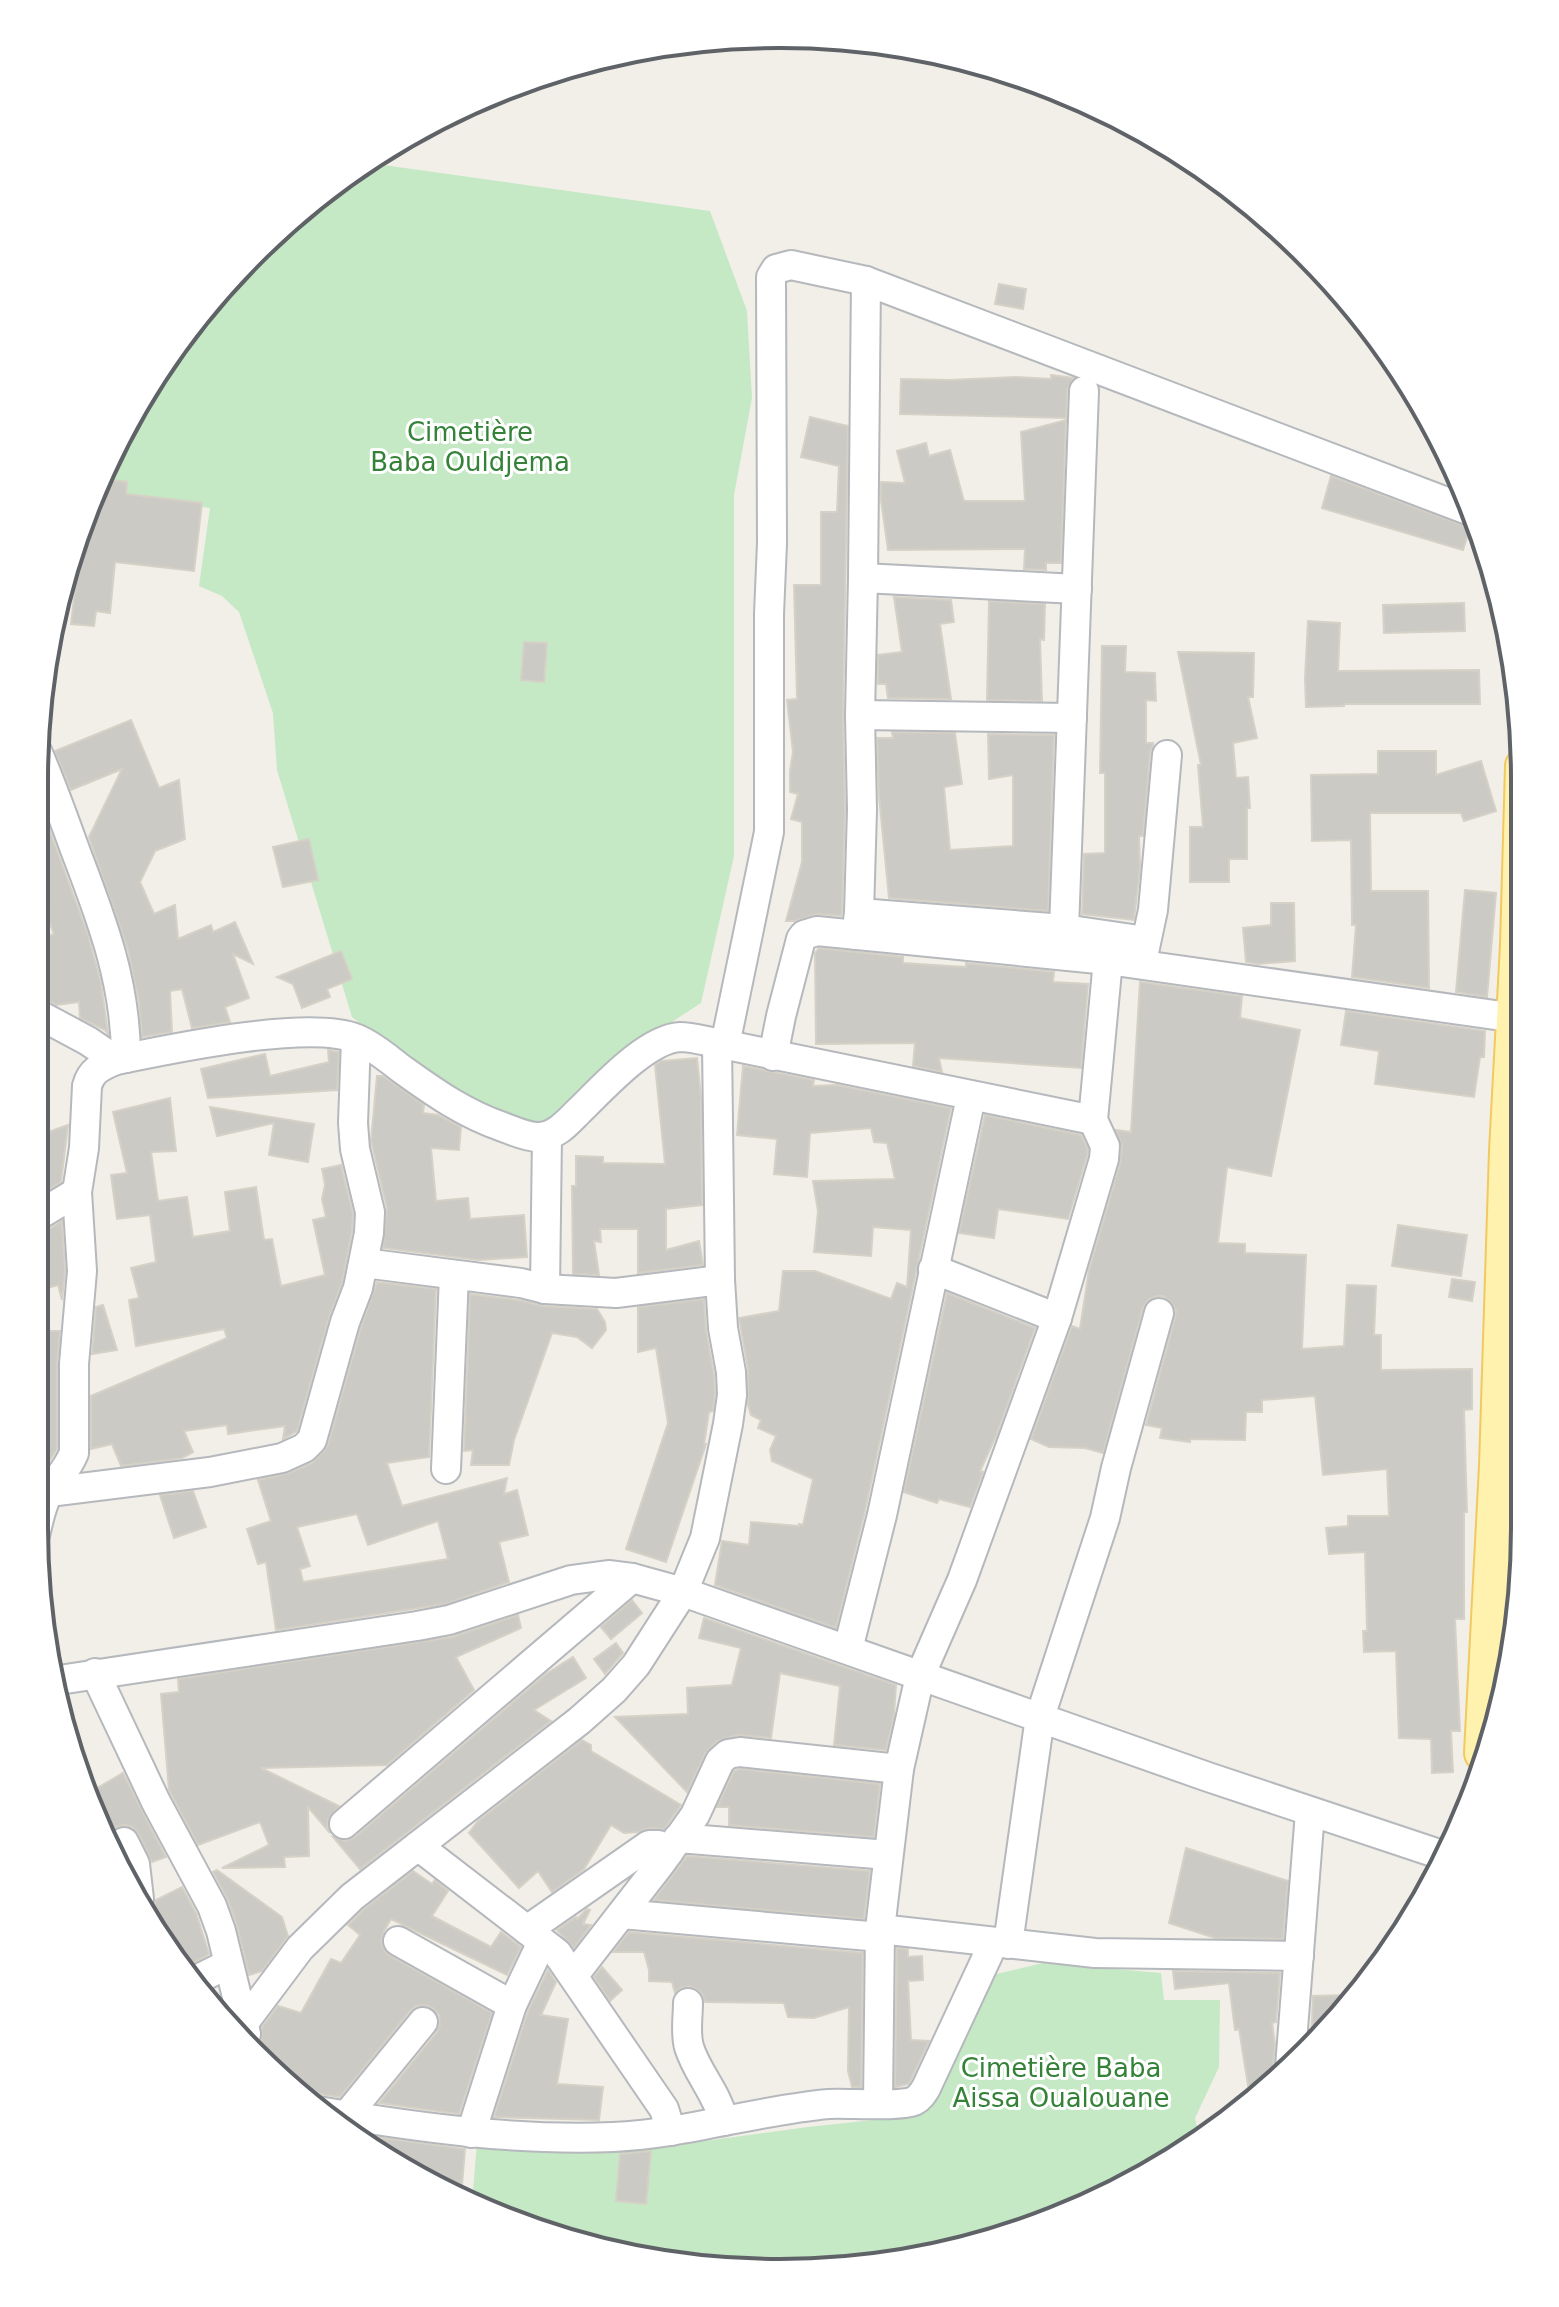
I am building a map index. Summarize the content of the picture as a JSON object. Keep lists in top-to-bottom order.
{
  "parks": ["Cimetière Baba Ouldjema", "Cimetière Baba Aissa Oualouane"]
}
